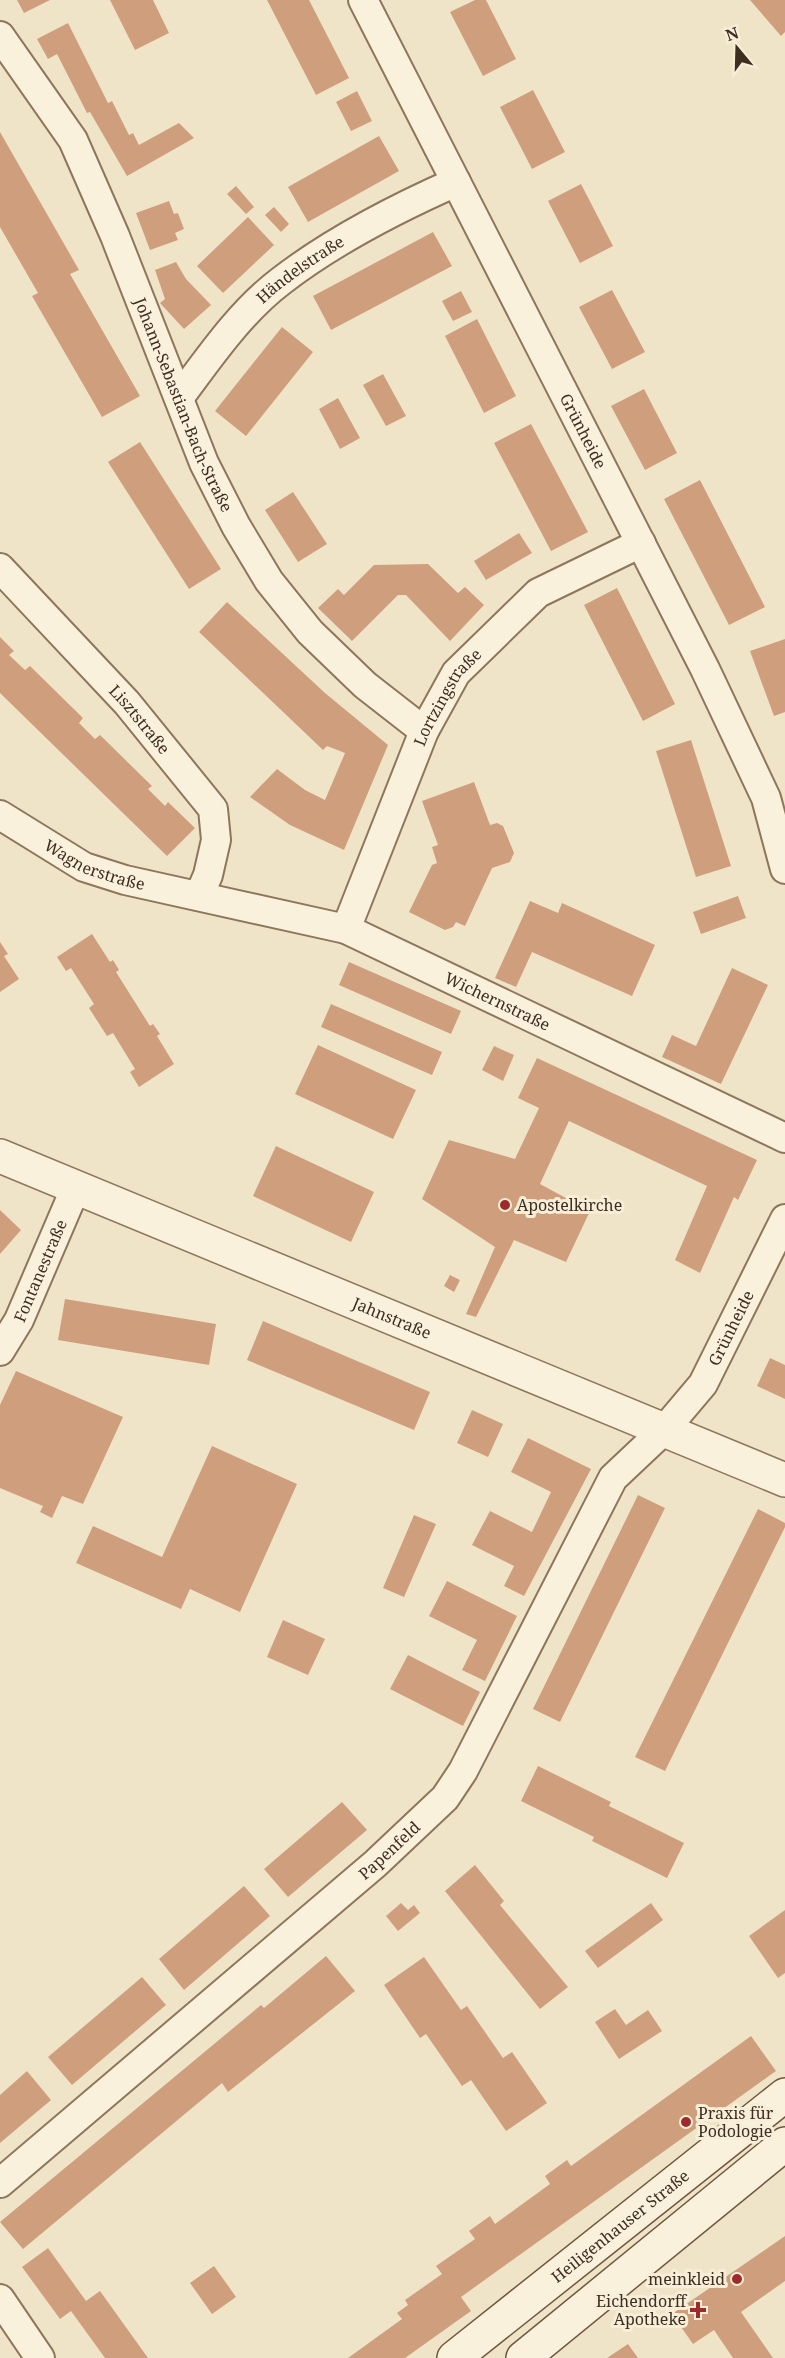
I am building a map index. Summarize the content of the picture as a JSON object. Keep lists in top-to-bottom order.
{
  "streets": {
    "street": [
      "Händelstraße",
      "Johann-Sebastian-Bach-Straße",
      "Grünheide",
      "Lortzingstraße",
      "Lisztstraße",
      "Wagnerstraße",
      "Wichernstraße",
      "Fontanestraße",
      "Jahnstraße",
      "Papenfeld",
      "Heiligenhauser Straße"
    ]
  },
  "crossings": [
    ["Händelstraße", "Johann-Sebastian-Bach-Straße"],
    ["Händelstraße", "Grünheide"],
    ["Johann-Sebastian-Bach-Straße", "Lortzingstraße"],
    ["Grünheide", "Lortzingstraße"],
    ["Grünheide", "Jahnstraße"],
    ["Grünheide", "Papenfeld"],
    ["Lortzingstraße", "Wichernstraße"],
    ["Lisztstraße", "Wagnerstraße"],
    ["Lisztstraße", "Wichernstraße"],
    ["Wagnerstraße", "Wichernstraße"],
    ["Fontanestraße", "Jahnstraße"],
    ["Jahnstraße", "Papenfeld"]
  ],
  "places": {
    "other": ["Apostelkirche", "Praxis für Podologie", "meinkleid"],
    "health": ["Eichendorff Apotheke"]
  },
  "north": "top"
}
